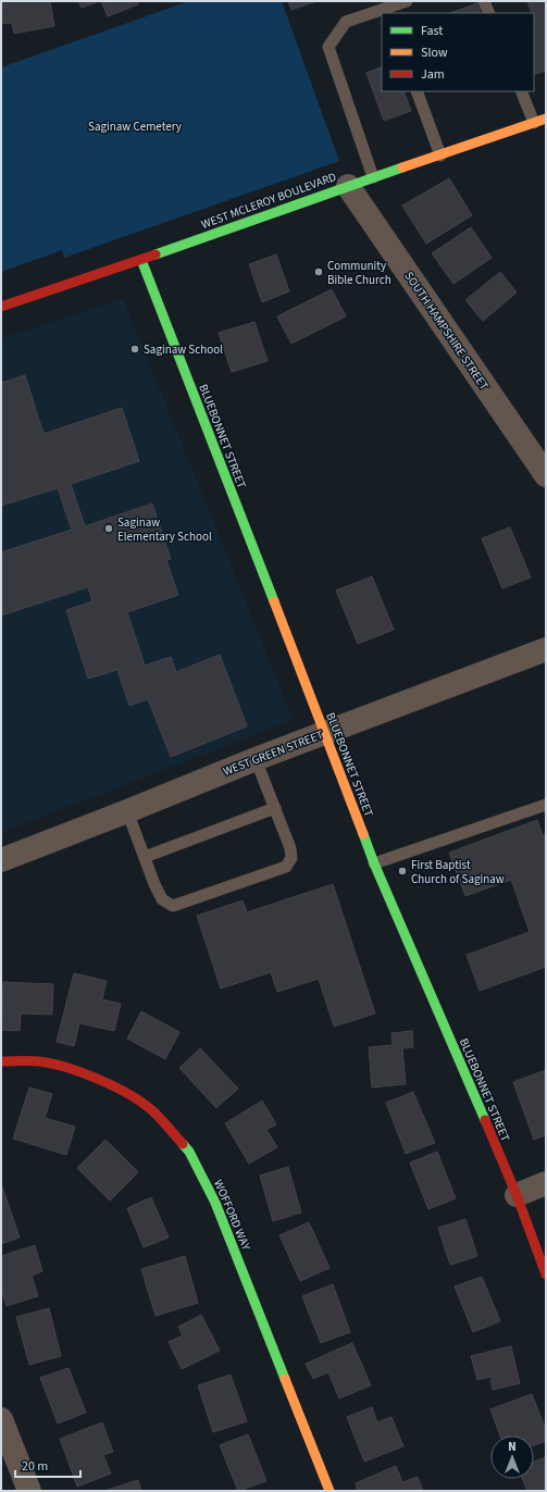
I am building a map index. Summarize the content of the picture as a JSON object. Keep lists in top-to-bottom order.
{
  "streets": {
    "street": [
      "WEST MCLEROY BOULEVARD",
      "SOUTH HAMPSHIRE STREET",
      "BLUEBONNET STREET",
      "WEST GREEN STREET",
      "WOFFORD WAY"
    ]
  },
  "crossings": [
    ["WEST MCLEROY BOULEVARD", "SOUTH HAMPSHIRE STREET"],
    ["WEST MCLEROY BOULEVARD", "BLUEBONNET STREET"],
    ["BLUEBONNET STREET", "WEST GREEN STREET"]
  ],
  "parks": ["Saginaw Cemetery"],
  "places": [
    "Community Bible Church",
    "Saginaw School",
    "Saginaw Elementary School",
    "First Baptist Church of Saginaw"
  ],
  "legend": ["Fast", "Slow", "Jam"],
  "scale_bar": "20 m",
  "north": "top"
}
